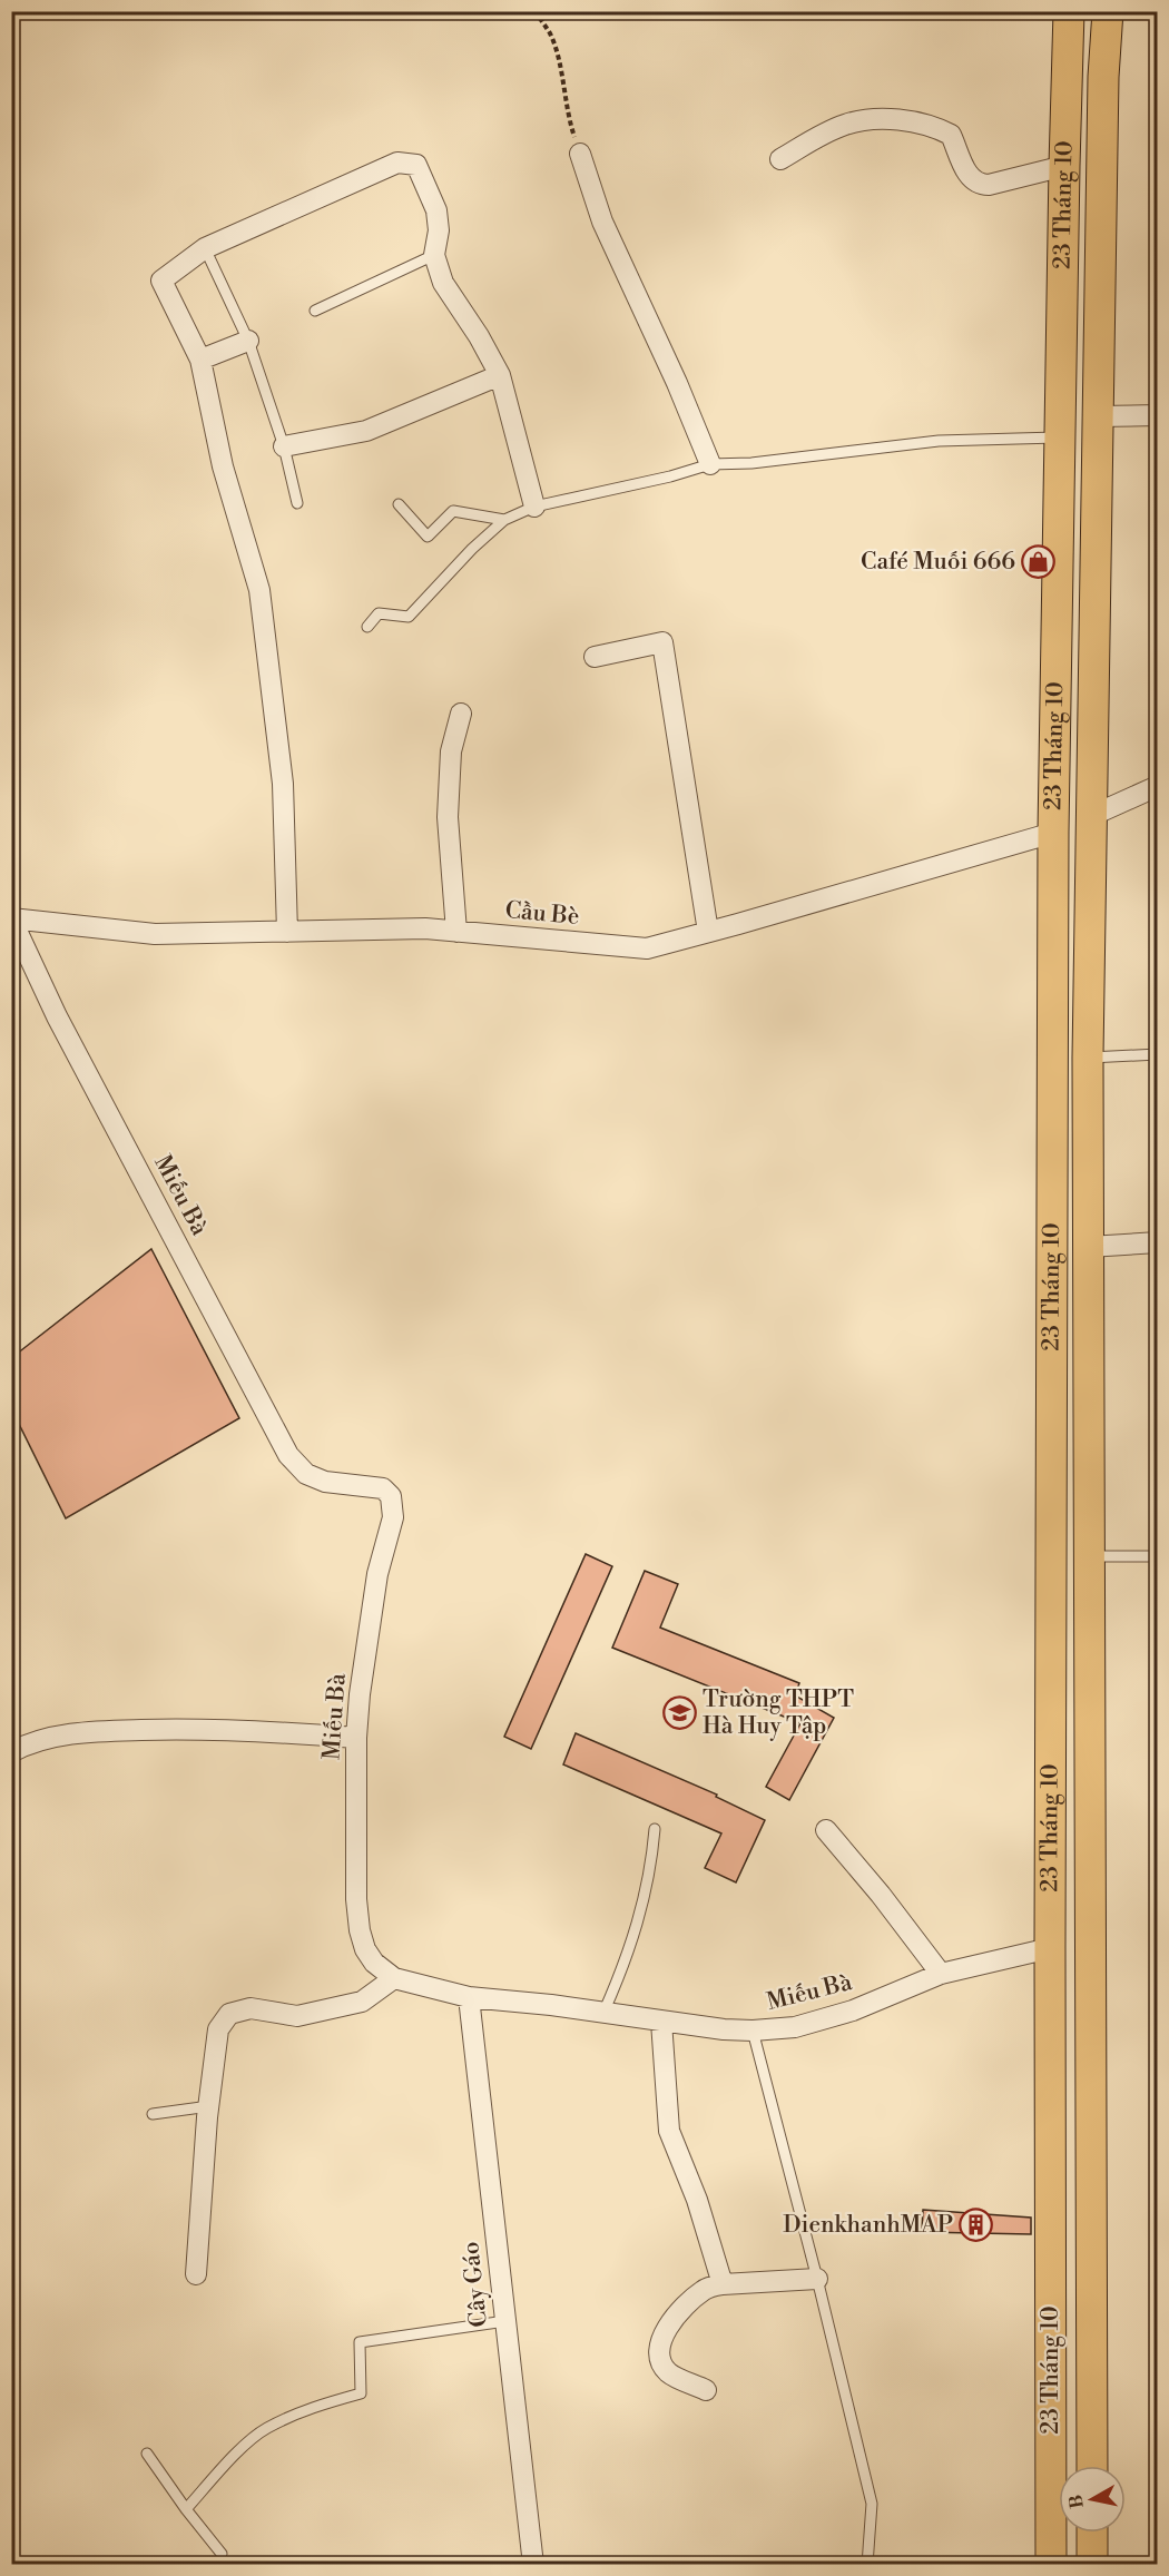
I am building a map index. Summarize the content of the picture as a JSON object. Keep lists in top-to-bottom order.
{
  "streets": {
    "main road": ["23 Tháng 10"],
    "street": ["Cầu Bè", "Miếu Bà", "Cây Gáo"]
  },
  "crossings": [
    ["23 Tháng 10", "Cầu Bè"],
    ["23 Tháng 10", "Miếu Bà"],
    ["Cầu Bè", "Miếu Bà"],
    ["Miếu Bà", "Cây Gáo"]
  ],
  "places": {
    "shop": ["Café Muối 666"],
    "school or university": ["Trường THPT Hà Huy Tập"],
    "building": ["DienkhanhMAP"]
  },
  "north": "left"
}
